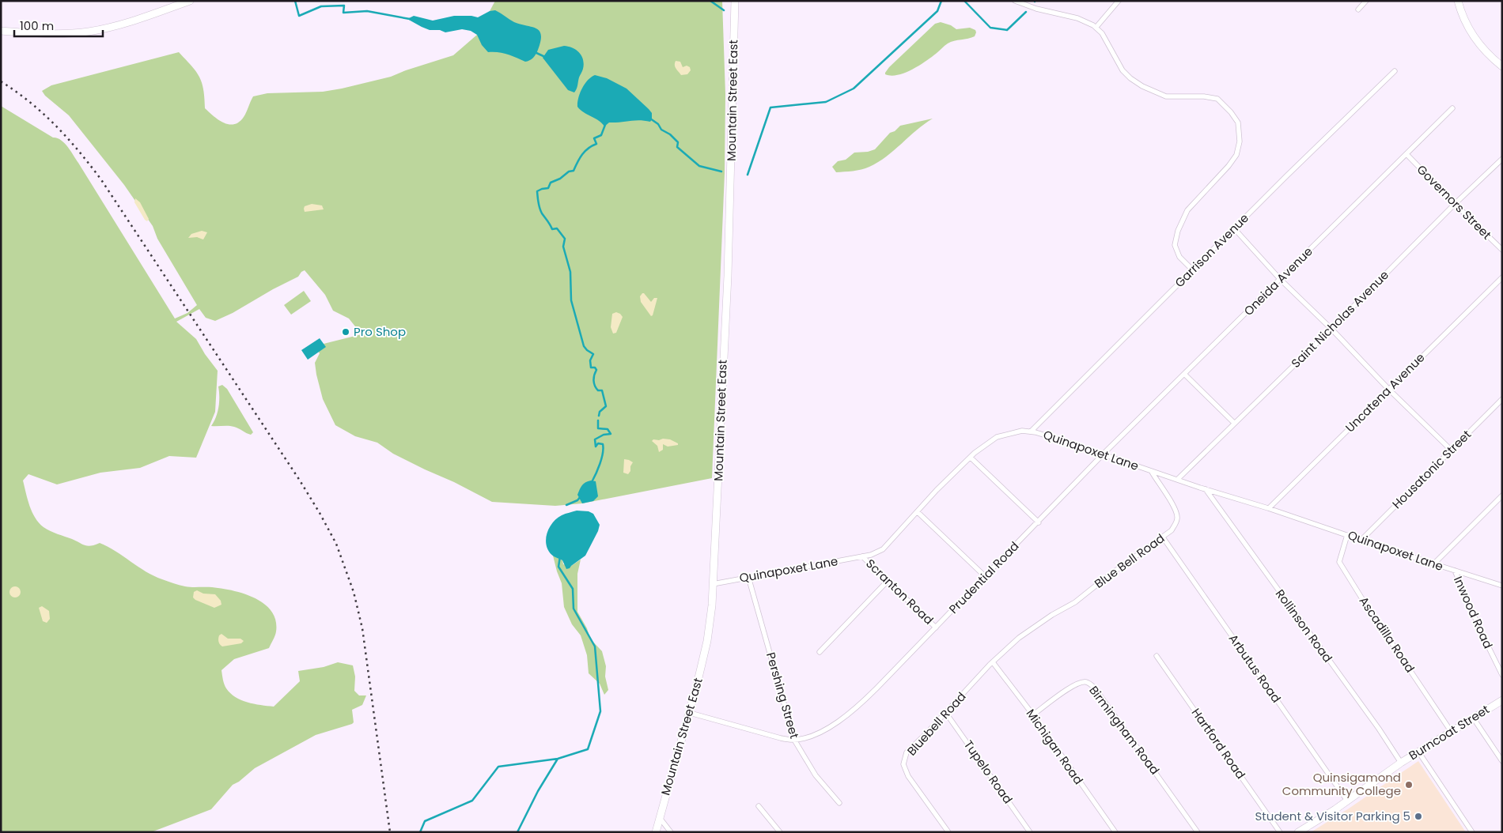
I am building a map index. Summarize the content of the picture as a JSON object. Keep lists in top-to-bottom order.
{
  "streets": {
    "main road": ["Mountain Street East", "Burncoat Street"],
    "street": [
      "Governors Street",
      "Garrison Avenue",
      "Oneida Avenue",
      "Saint Nicholas Avenue",
      "Uncatena Avenue",
      "Quinapoxet Lane",
      "Housatonic Street",
      "Blue Bell Road",
      "Prudential Road",
      "Scranton Road",
      "Inwood Road",
      "Rollinson Road",
      "Ascadilla Road",
      "Arbutus Road",
      "Pershing Street",
      "Bluebell Road",
      "Birmingham Road",
      "Hartford Road",
      "Michigan Road",
      "Tupelo Road"
    ]
  },
  "crossings": [
    ["Mountain Street East", "Quinapoxet Lane"],
    ["Governors Street", "Oneida Avenue"],
    ["Governors Street", "Saint Nicholas Avenue"],
    ["Garrison Avenue", "Quinapoxet Lane"],
    ["Oneida Avenue", "Quinapoxet Lane"],
    ["Oneida Avenue", "Prudential Road"],
    ["Saint Nicholas Avenue", "Quinapoxet Lane"],
    ["Uncatena Avenue", "Quinapoxet Lane"],
    ["Quinapoxet Lane", "Housatonic Street"],
    ["Quinapoxet Lane", "Blue Bell Road"],
    ["Quinapoxet Lane", "Prudential Road"],
    ["Quinapoxet Lane", "Scranton Road"],
    ["Quinapoxet Lane", "Inwood Road"],
    ["Quinapoxet Lane", "Rollinson Road"],
    ["Quinapoxet Lane", "Ascadilla Road"],
    ["Quinapoxet Lane", "Pershing Street"],
    ["Blue Bell Road", "Arbutus Road"],
    ["Blue Bell Road", "Bluebell Road"],
    ["Prudential Road", "Scranton Road"],
    ["Prudential Road", "Pershing Street"],
    ["Rollinson Road", "Burncoat Street"],
    ["Ascadilla Road", "Burncoat Street"],
    ["Arbutus Road", "Burncoat Street"],
    ["Bluebell Road", "Michigan Road"],
    ["Bluebell Road", "Tupelo Road"],
    ["Birmingham Road", "Michigan Road"]
  ],
  "places": ["Pro Shop", "Quinsigamond Community College", "Student & Visitor Parking 5"],
  "scale_bar": "100 m"
}
